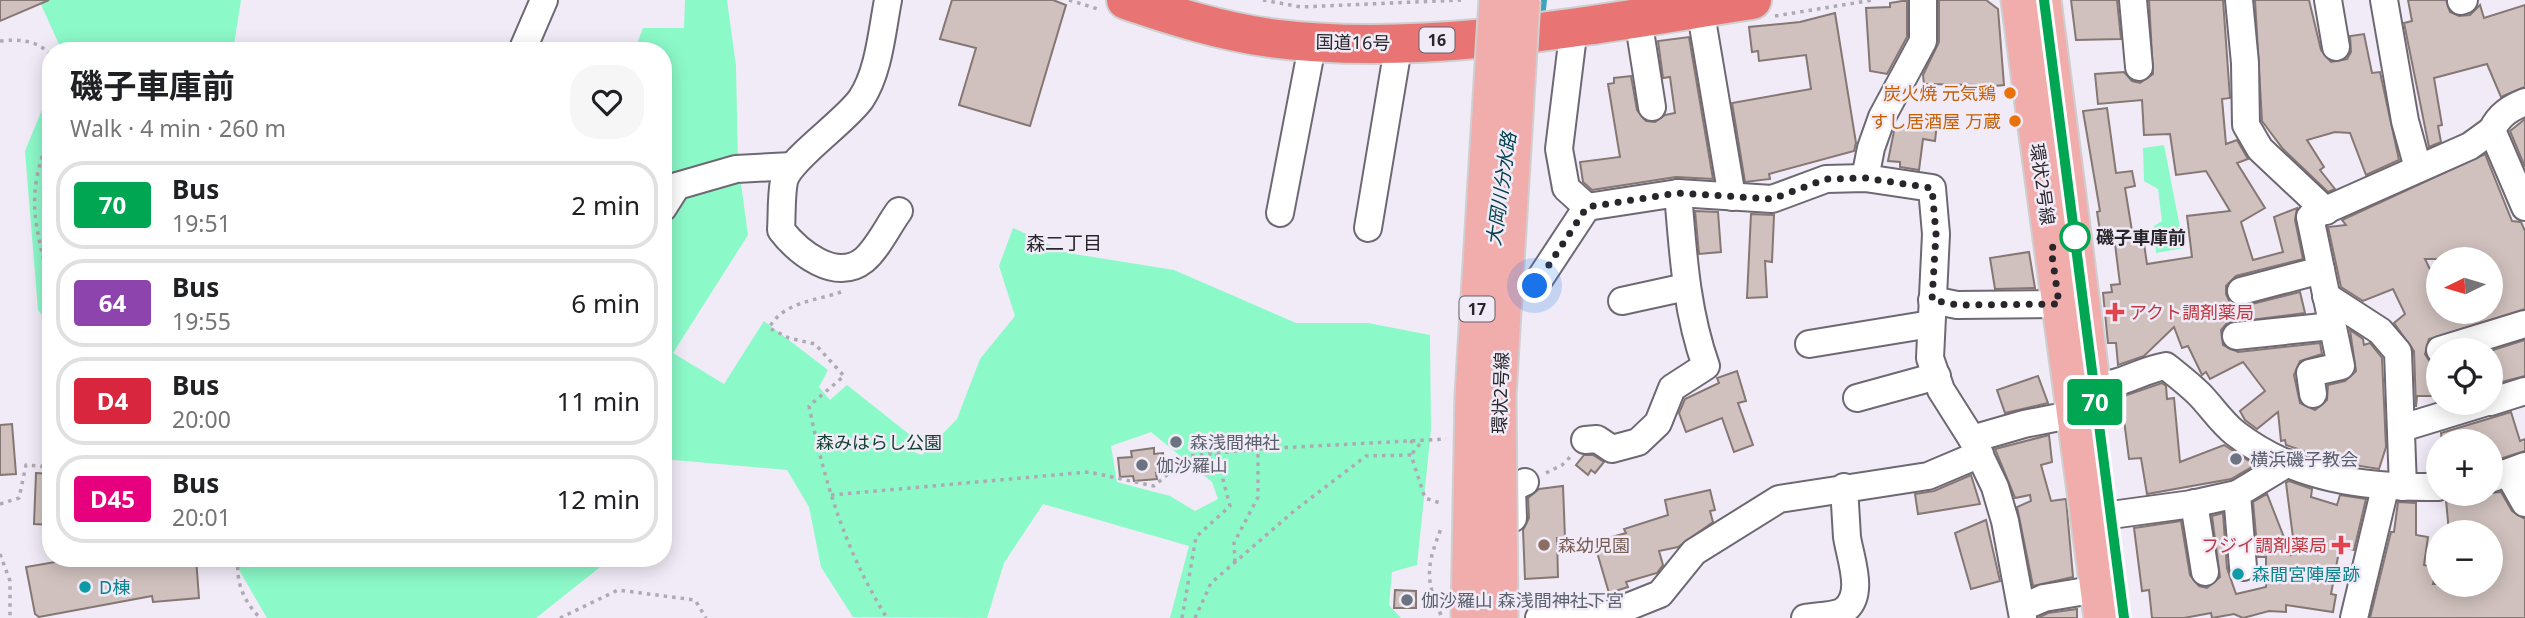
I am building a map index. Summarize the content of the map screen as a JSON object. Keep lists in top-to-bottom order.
{
  "streets": {
    "highway": ["16", "国道16号"],
    "main road": ["環状2号線", "17"]
  },
  "crossings": [
    ["国道16号", "環状2号線"]
  ],
  "districts": ["森二丁目"],
  "water": ["大岡川分水路"],
  "parks": ["森みはらし公園"],
  "places": {
    "other": [
      "炭火焼 元気鶏",
      "すし居酒屋 万蔵",
      "磯子車庫前",
      "森浅間神社",
      "横浜磯子教会",
      "伽沙羅山",
      "森幼児園",
      "森間宮陣屋跡",
      "D棟",
      "伽沙羅山 森浅間神社下宮"
    ],
    "health": ["アクト調剤薬局", "フジイ調剤薬局"]
  },
  "lines": ["bus line 70"],
  "north": "left",
  "page": {
    "on_map": "70",
    "heading": ["磯子車庫前", "Walk · 4 min · 260 m"],
    "list": [
      {
        "mark": "70",
        "name": "Bus",
        "note": "19:51",
        "value": "2 min"
      },
      {
        "mark": "64",
        "name": "Bus",
        "note": "19:55",
        "value": "6 min"
      },
      {
        "mark": "D4",
        "name": "Bus",
        "note": "20:00",
        "value": "11 min"
      },
      {
        "mark": "D45",
        "name": "Bus",
        "note": "20:01",
        "value": "12 min"
      }
    ],
    "map_buttons": ["+", "−"]
  }
}
